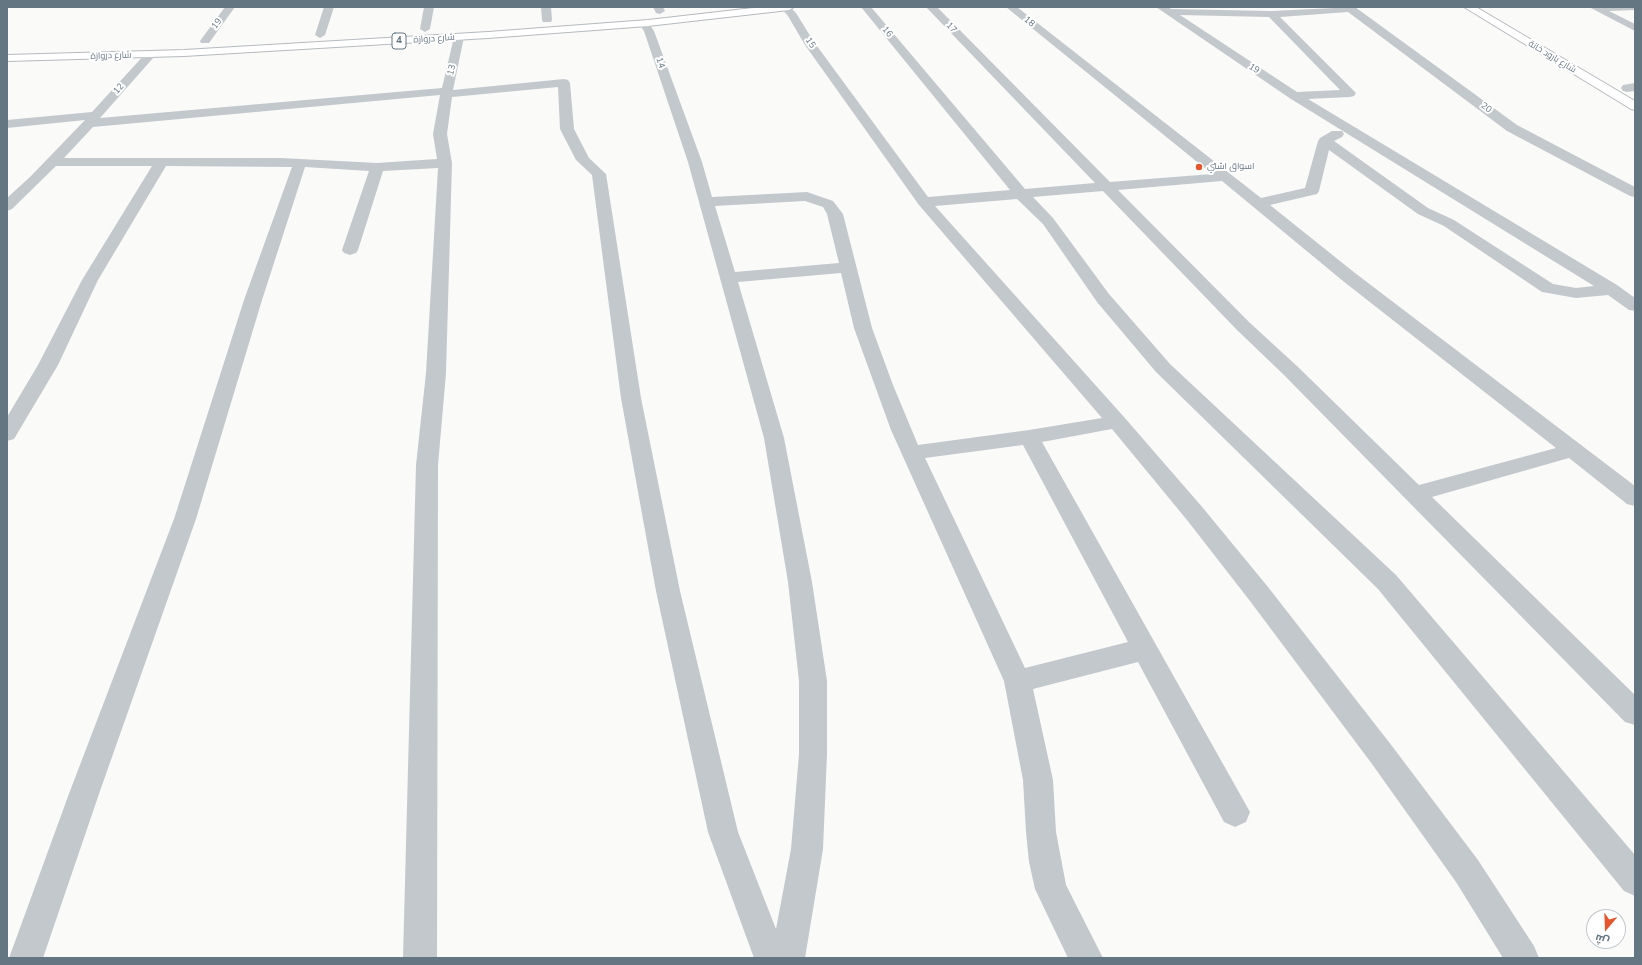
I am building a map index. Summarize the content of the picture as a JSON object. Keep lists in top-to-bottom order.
{
  "streets": {
    "main road": ["شارع دروازة", "4", "شارع بارود خانة"],
    "street": [
      "18",
      "19",
      "17",
      "16",
      "15",
      "14",
      "13",
      "12",
      "20"
    ]
  },
  "crossings": [
    ["19", "شارع دروازة"],
    ["شارع دروازة", "15"],
    ["شارع دروازة", "14"],
    ["شارع دروازة", "13"],
    ["شارع دروازة", "12"]
  ],
  "places": ["اسواق اشتي"],
  "north": "bottom"
}
